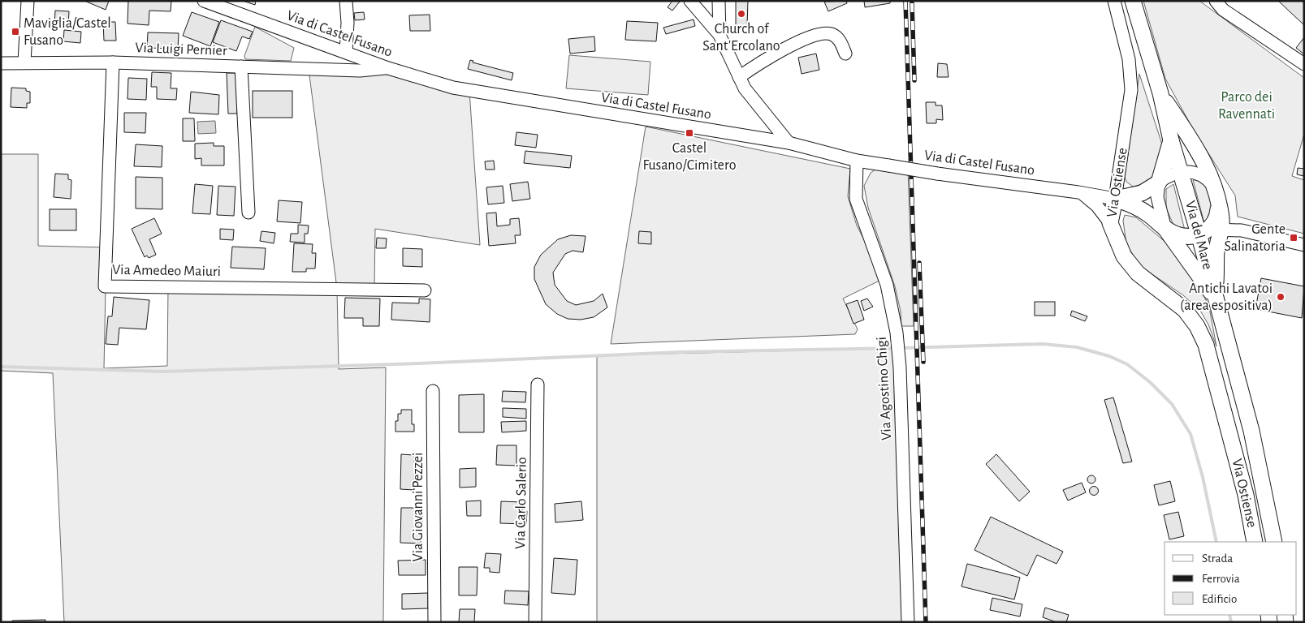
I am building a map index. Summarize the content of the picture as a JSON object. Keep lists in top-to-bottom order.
{
  "streets": {
    "main road": ["Via Ostiense", "Via del Mare"],
    "street": [
      "Via di Castel Fusano",
      "Via Luigi Pernier",
      "Via Amedeo Maiuri",
      "Via Agostino Chigi",
      "Via Carlo Salerio",
      "Via Giovanni Pezzei"
    ]
  },
  "crossings": [
    ["Via di Castel Fusano", "Via Luigi Pernier"],
    ["Via di Castel Fusano", "Via Ostiense"],
    ["Via di Castel Fusano", "Via Agostino Chigi"],
    ["Via Luigi Pernier", "Via Amedeo Maiuri"]
  ],
  "parks": ["Parco dei Ravennati"],
  "places": {
    "other": ["Church of Sant'Ercolano", "Antichi Lavatoi (area espositiva)"],
    "transit": ["Maviglia/Castel Fusano", "Castel Fusano/Cimitero", "Gente Salinatoria"]
  },
  "legend": ["Strada", "Ferrovia", "Edificio"]
}
